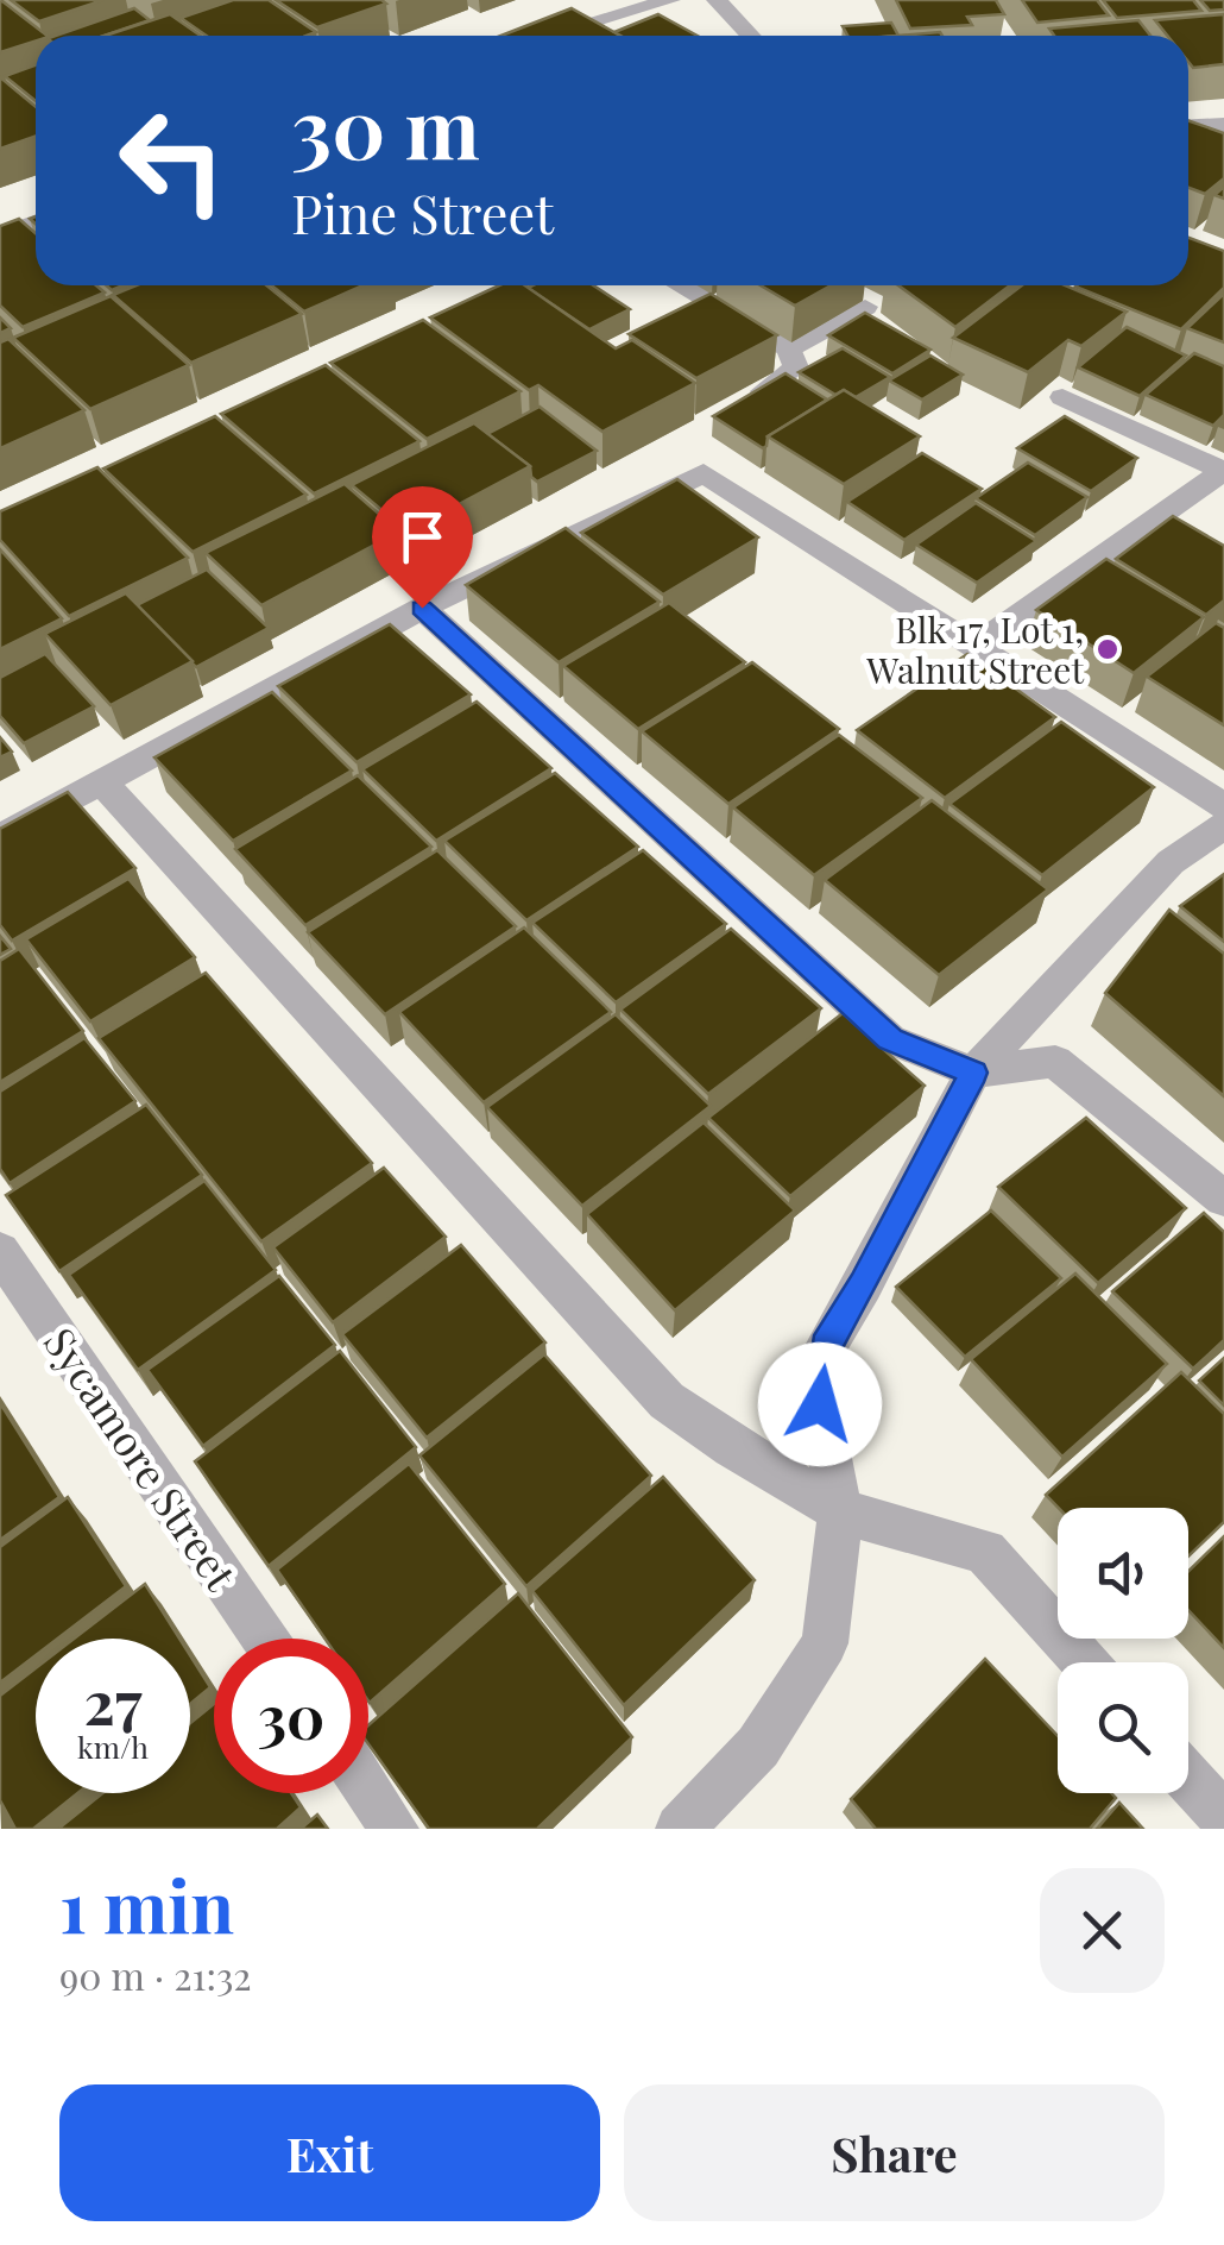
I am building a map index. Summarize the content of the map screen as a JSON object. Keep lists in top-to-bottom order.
{
  "streets": {
    "street": ["Sycamore Street"]
  },
  "places": ["Blk 17, Lot 1, Walnut Street"],
  "page": {
    "turn": ["30 m", "Pine Street"],
    "speed": "27 km/h",
    "limit": "30",
    "heading": ["1 min", "90 m · 21:32"],
    "buttons": ["Exit", "Share"]
  }
}
